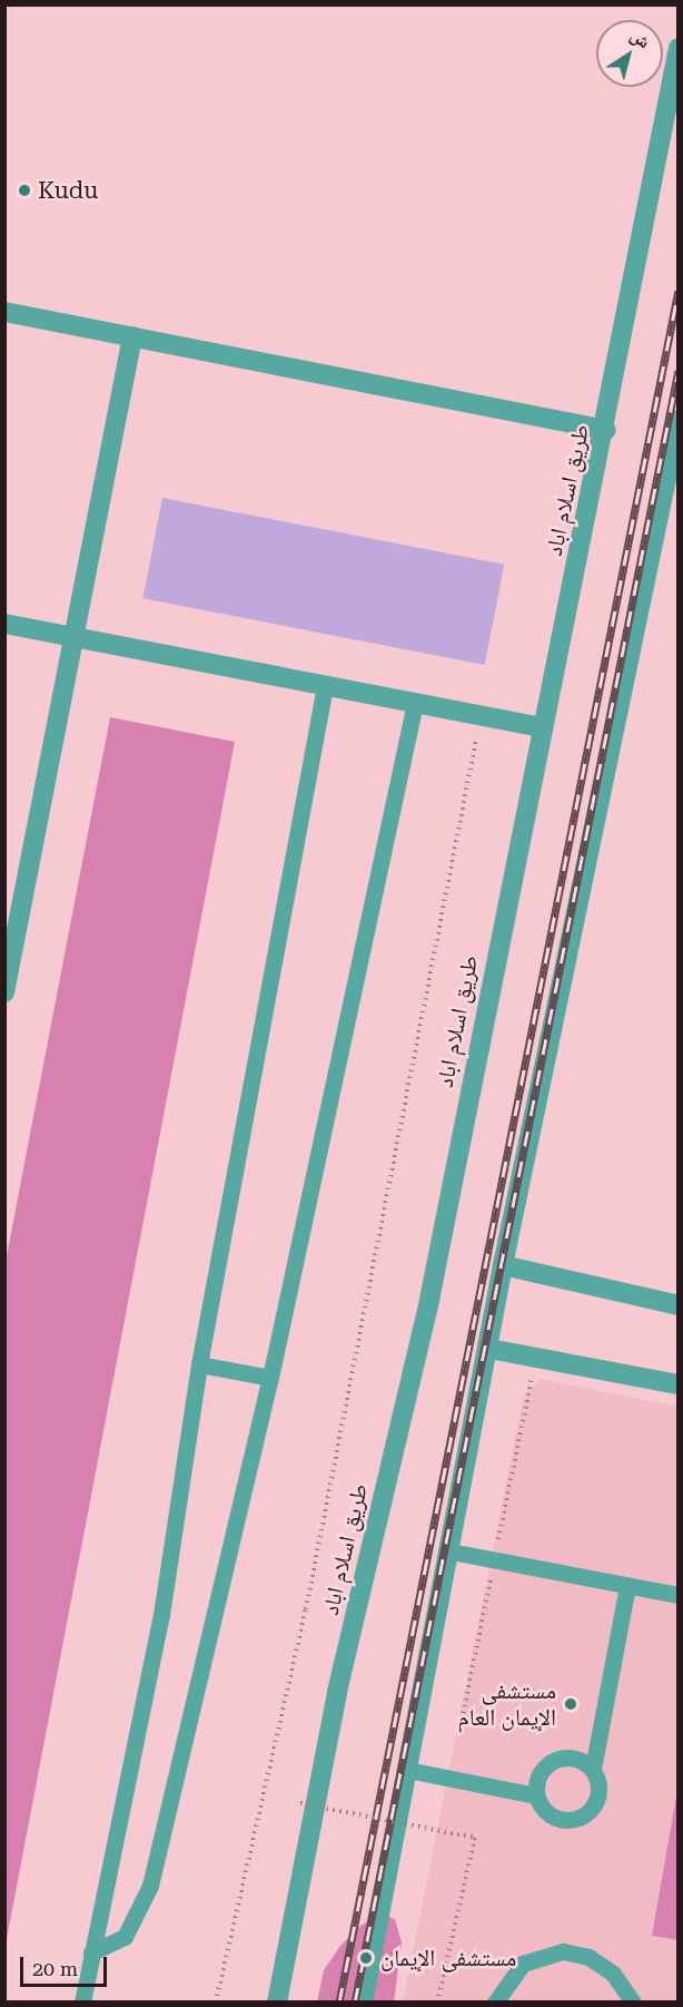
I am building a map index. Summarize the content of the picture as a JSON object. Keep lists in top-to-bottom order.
{
  "streets": {
    "street": ["طريق اسلام اباد"]
  },
  "places": ["Kudu", "مستشفى الإيمان العام", "مستشفى الإيمان"],
  "scale_bar": "20 m",
  "north": "top right"
}
